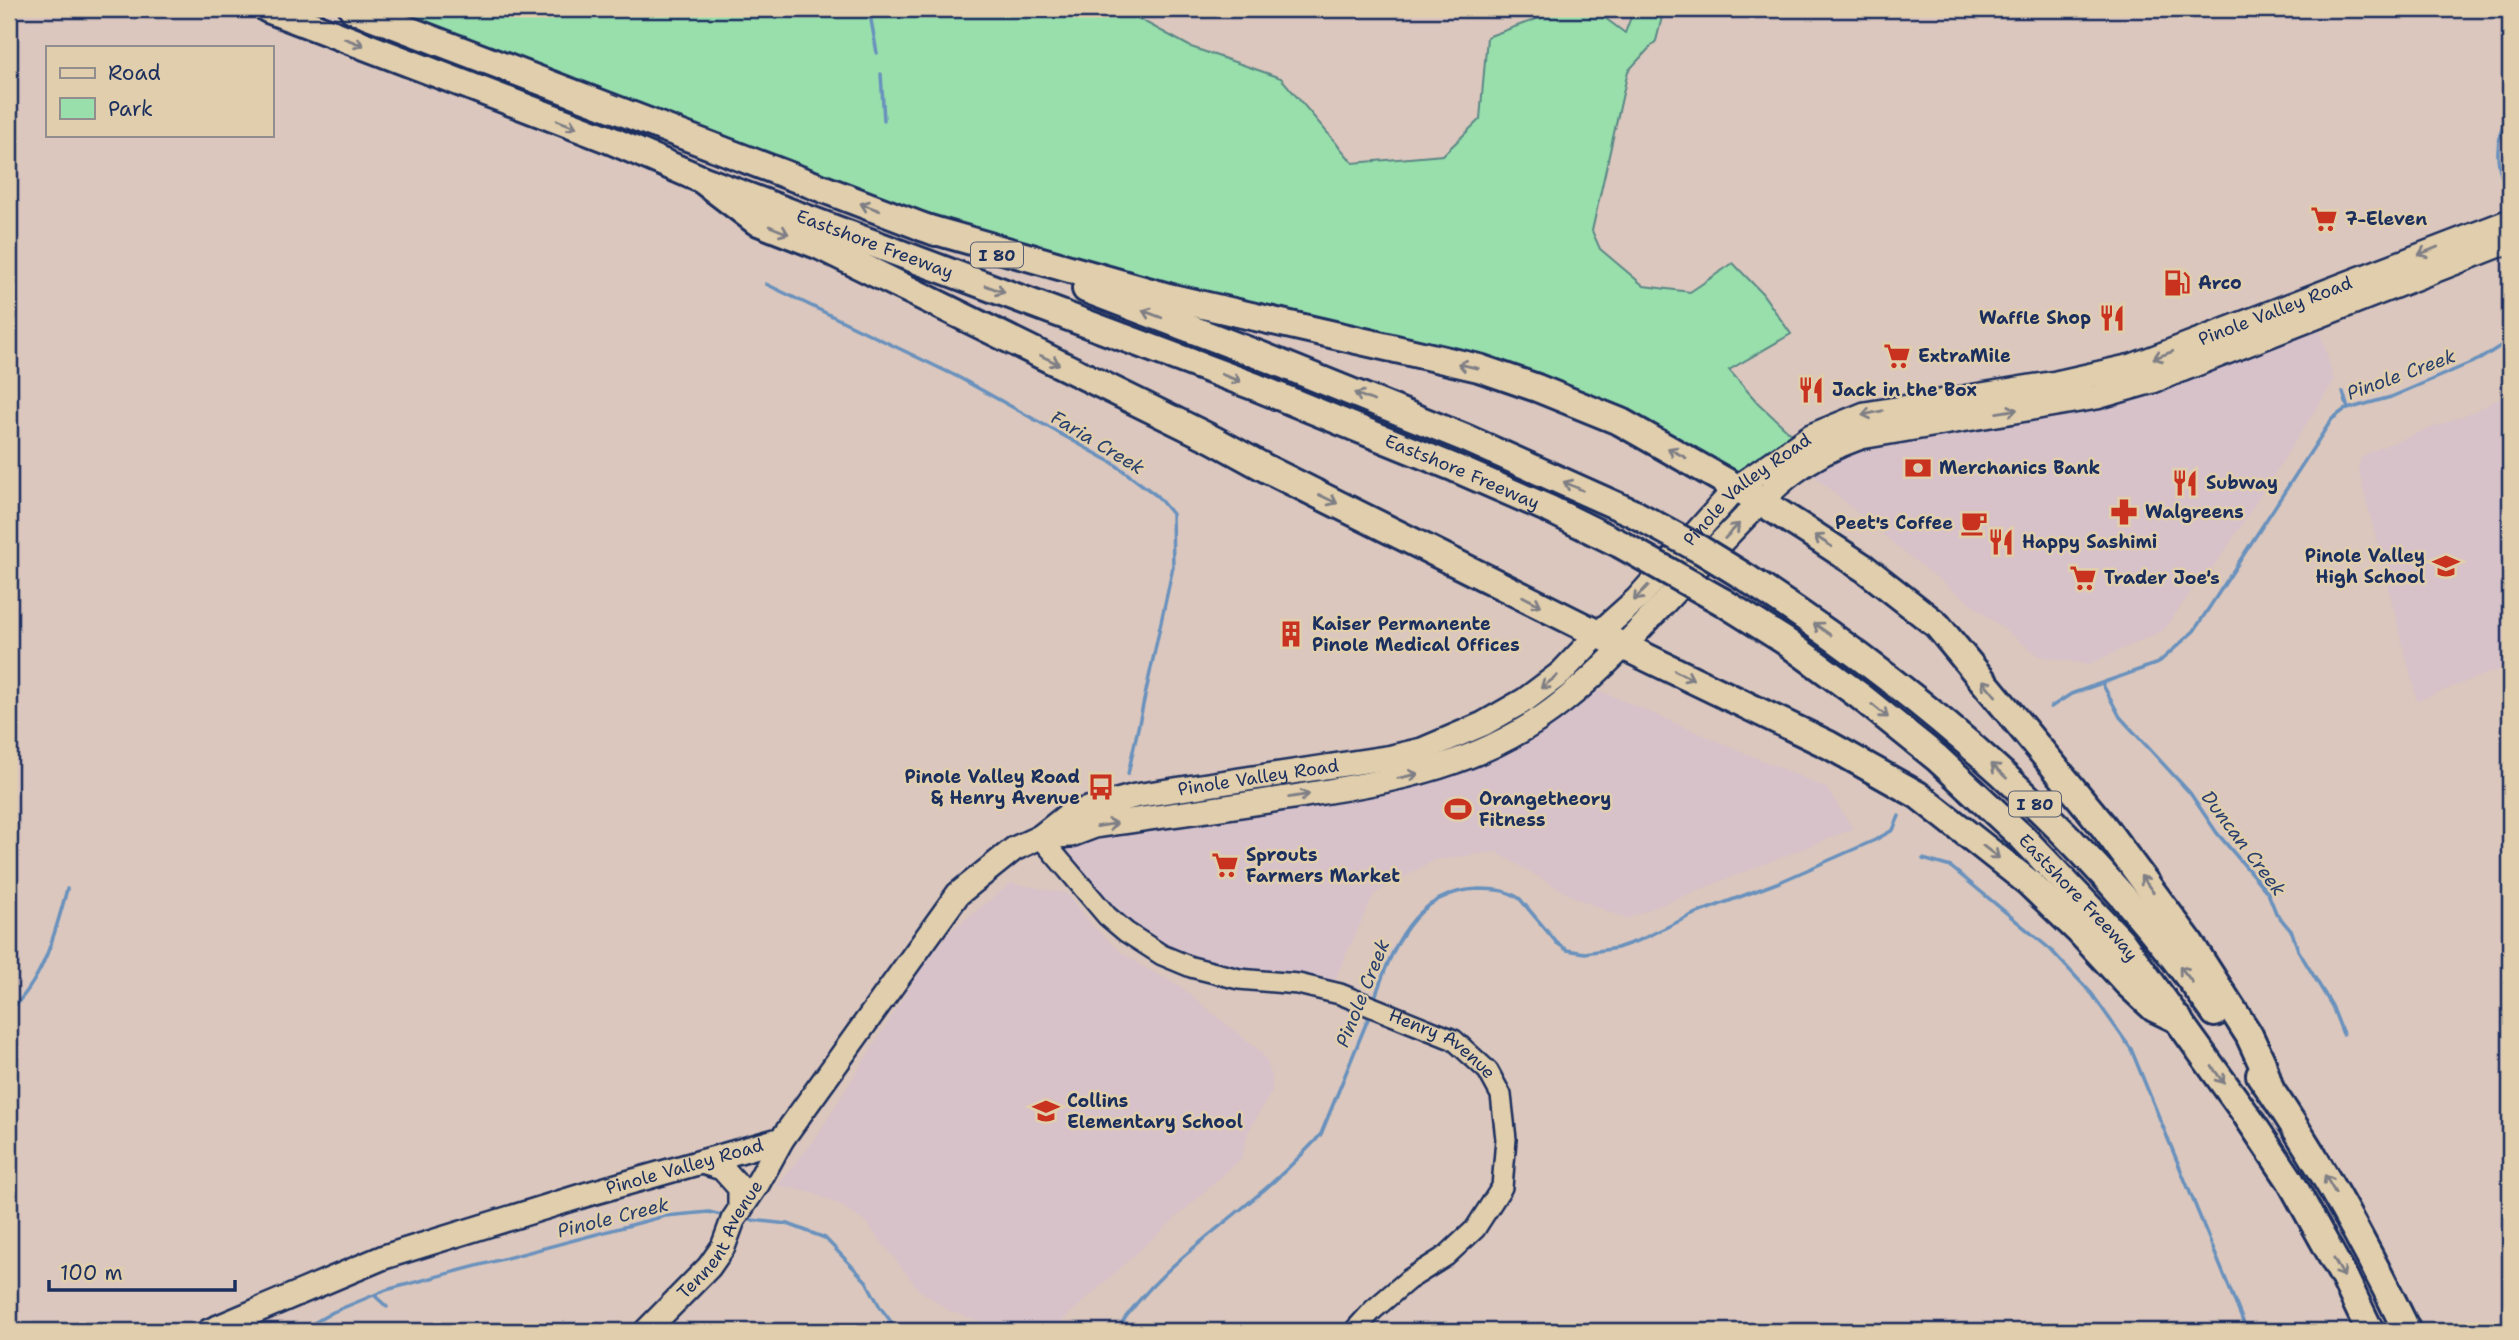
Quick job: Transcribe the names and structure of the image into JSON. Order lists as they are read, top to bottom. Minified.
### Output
{"streets":{"highway":["Eastshore Freeway","I 80"],"main road":["Pinole Valley Road","Tennent Avenue"],"street":["Henry Avenue"]},"crossings":[["Pinole Valley Road","Henry Avenue"],["Pinole Valley Road","Tennent Avenue"]],"water":["Pinole Creek","Faria Creek","Duncan Creek"],"places":{"supermarket":["7-Eleven","ExtraMile","Trader Joe's","Sprouts Farmers Market"],"fuel station":["Arco"],"restaurant":["Waffle Shop","Jack in the Box","Subway","Happy Sashimi"],"bank":["Merchanics Bank"],"pharmacy":["Walgreens"],"cafe":["Peet's Coffee"],"school or university":["Pinole Valley High School","Collins Elementary School"],"building":["Kaiser Permanente Pinole Medical Offices"],"bus stop":["Pinole Valley Road & Henry Avenue"],"sports":["Orangetheory Fitness"]},"legend":["Road","Park"],"scale_bar":"100 m"}
